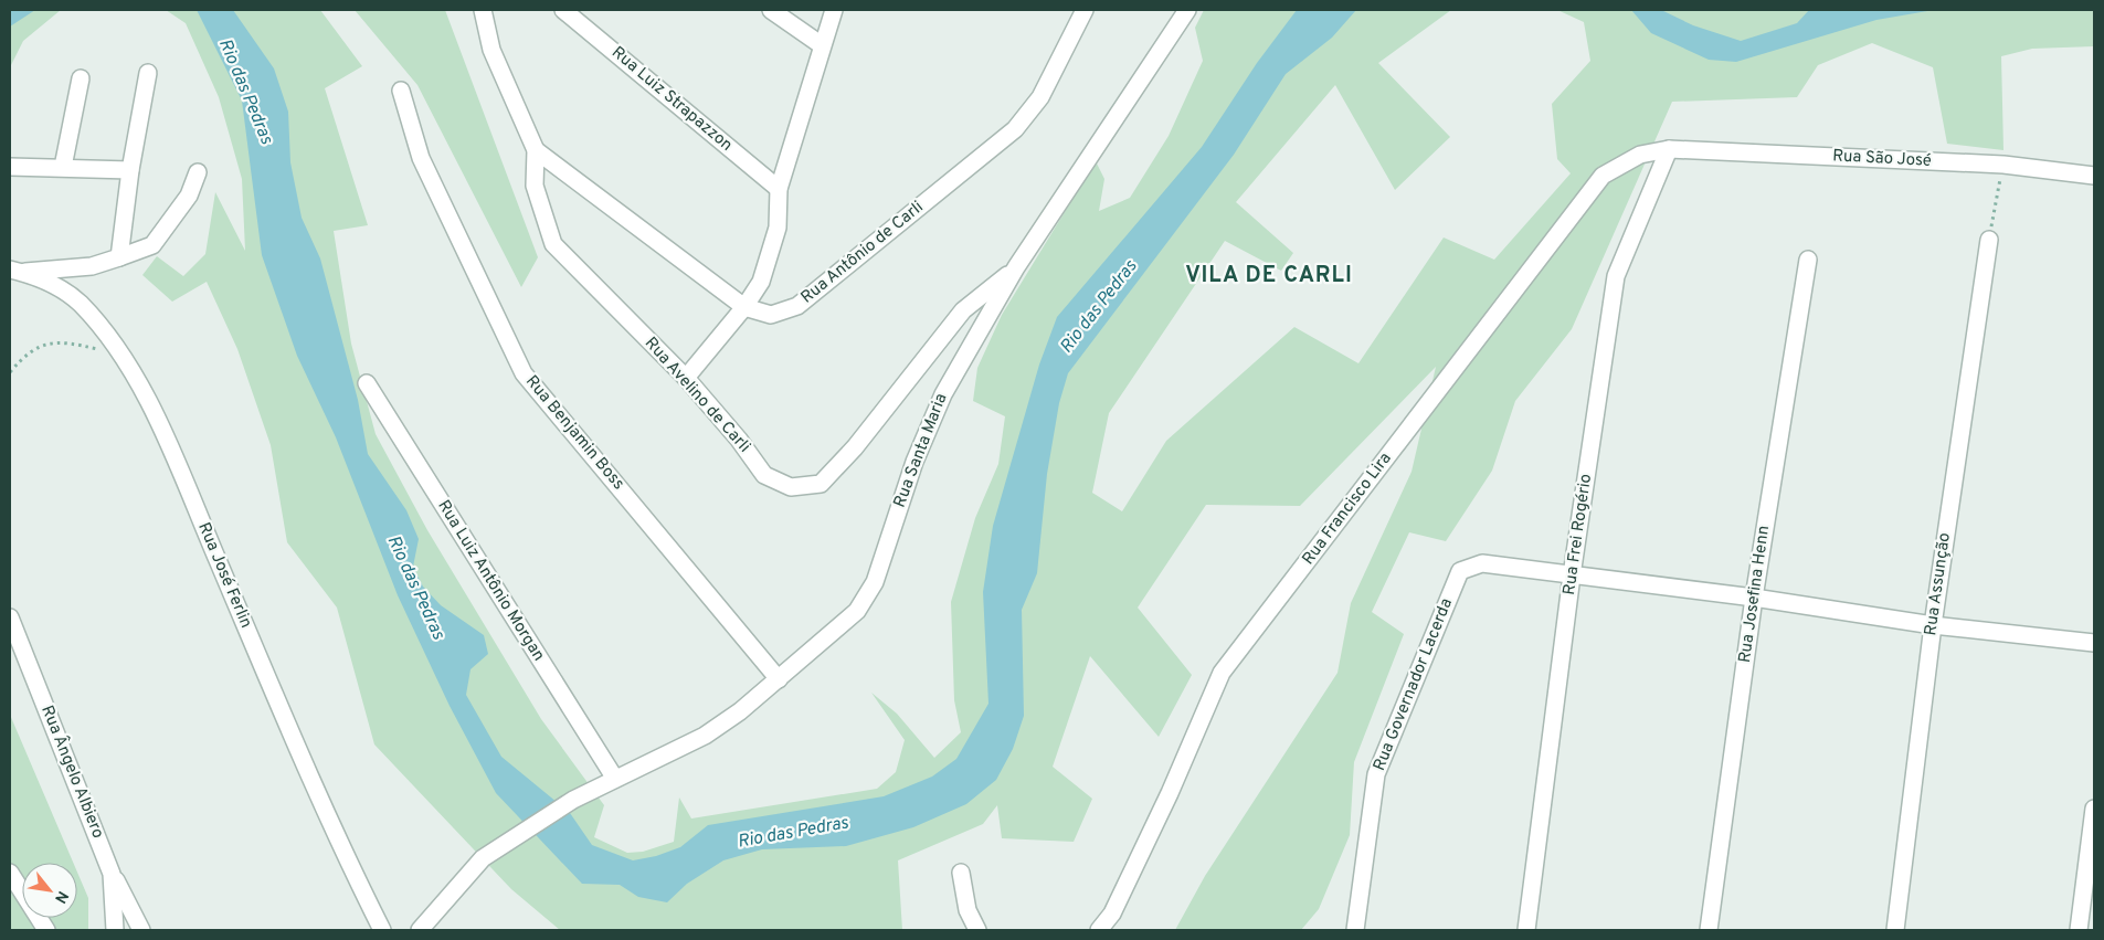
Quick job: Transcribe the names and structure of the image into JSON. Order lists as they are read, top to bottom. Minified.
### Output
{"streets":{"street":["Rua Luiz Strapazzon","Rua São José","Rua Antônio de Carli","Rua Avelino de Carli","Rua Benjamin Boss","Rua Santa Maria","Rua Francisco Lira","Rua Frei Rogério","Rua José Ferlin","Rua Luiz Antônio Morgan","Rua Assunção","Rua Josefina Henn","Rua Governador Lacerda","Rua Ângelo Albiero"]},"crossings":[["Rua São José","Rua Francisco Lira"],["Rua São José","Rua Frei Rogério"],["Rua Antônio de Carli","Rua Avelino de Carli"],["Rua Avelino de Carli","Rua Santa Maria"],["Rua Benjamin Boss","Rua Santa Maria"],["Rua Santa Maria","Rua Luiz Antônio Morgan"],["Rua Francisco Lira","Rua Frei Rogério"],["Rua Frei Rogério","Rua Governador Lacerda"]],"districts":["VILA DE CARLI"],"water":["Rio das Pedras"],"north":"bottom right"}
